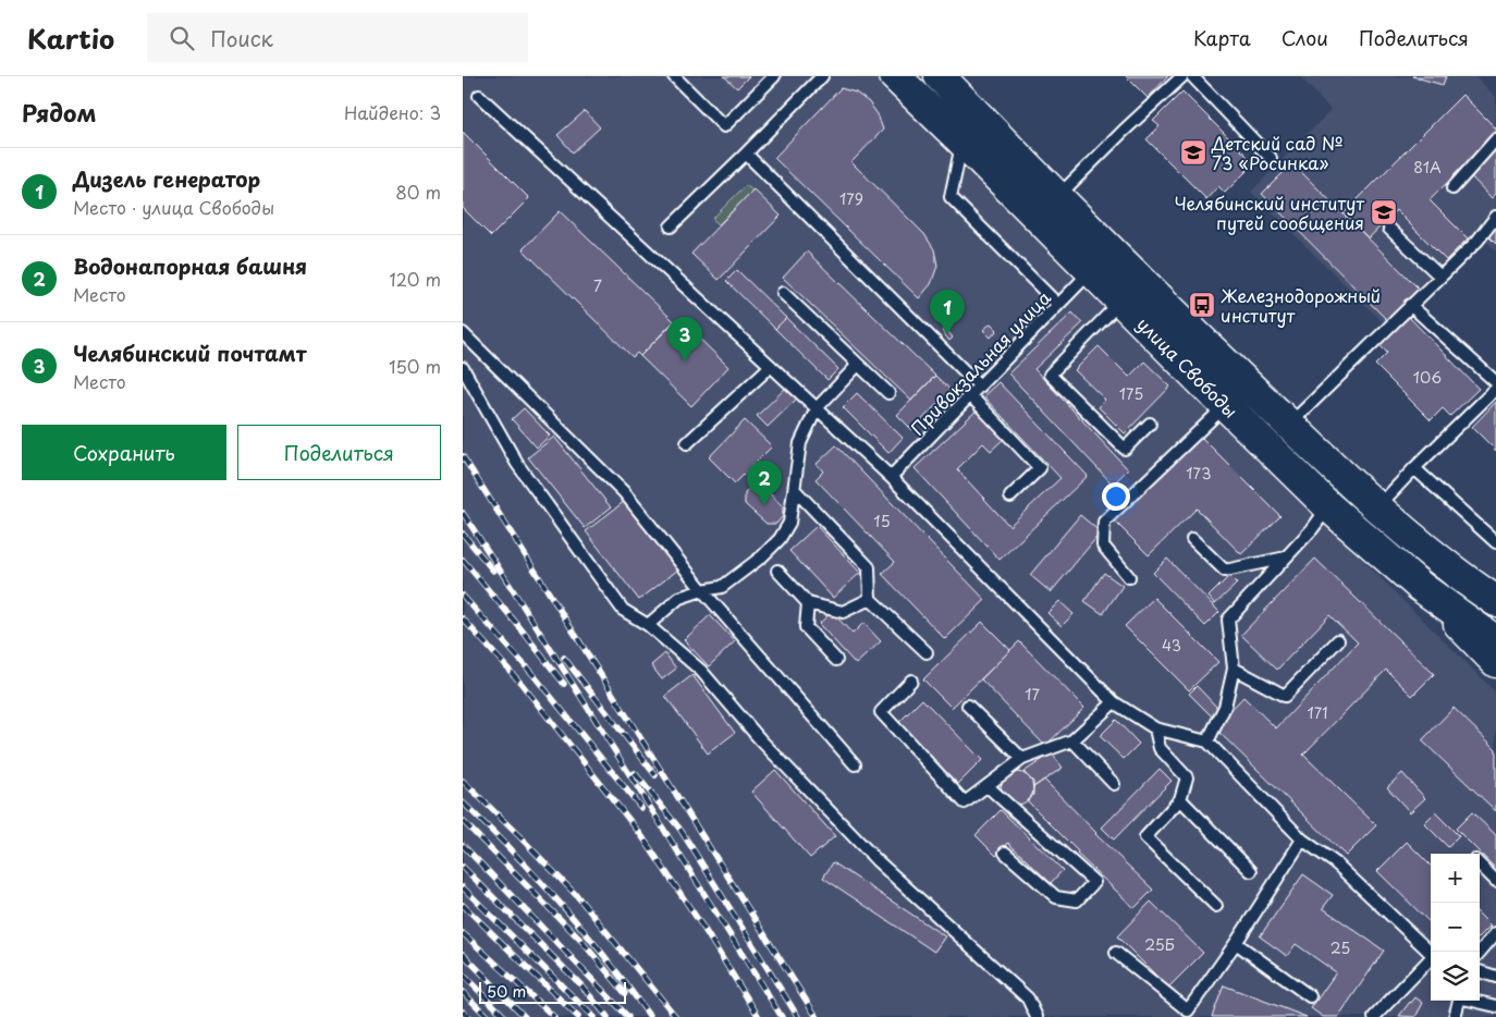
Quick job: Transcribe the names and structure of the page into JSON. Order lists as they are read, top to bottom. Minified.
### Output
{"streets":{"main road":["улица Свободы"],"lane":["Привокзальная улица"]},"crossings":[["Привокзальная улица","улица Свободы"]],"places":{"school or university":["Детский сад № 73 «Росинка»","Челябинский институт путей сообщения"],"bus stop":["Железнодорожный институт"]},"house_numbers":["81А","179","7","106","175","173","15","43","17","171","25Б","25"],"scale_bar":"50 m","page":{"header":"Kartio","search":"Поиск","nav":["Карта","Слои","Поделиться"],"heading":["Рядом","Найдено: 3"],"list":[{"mark":"1","name":"Дизель генератор","note":"Место · улица Свободы","value":"80 m"},{"mark":"2","name":"Водонапорная башня","note":"Место","value":"120 m"},{"mark":"3","name":"Челябинский почтамт","note":"Место","value":"150 m"}],"pins":["1","3","2"],"buttons":["Сохранить","Поделиться"],"map_buttons":["+","−"],"scale":"50 m"}}
